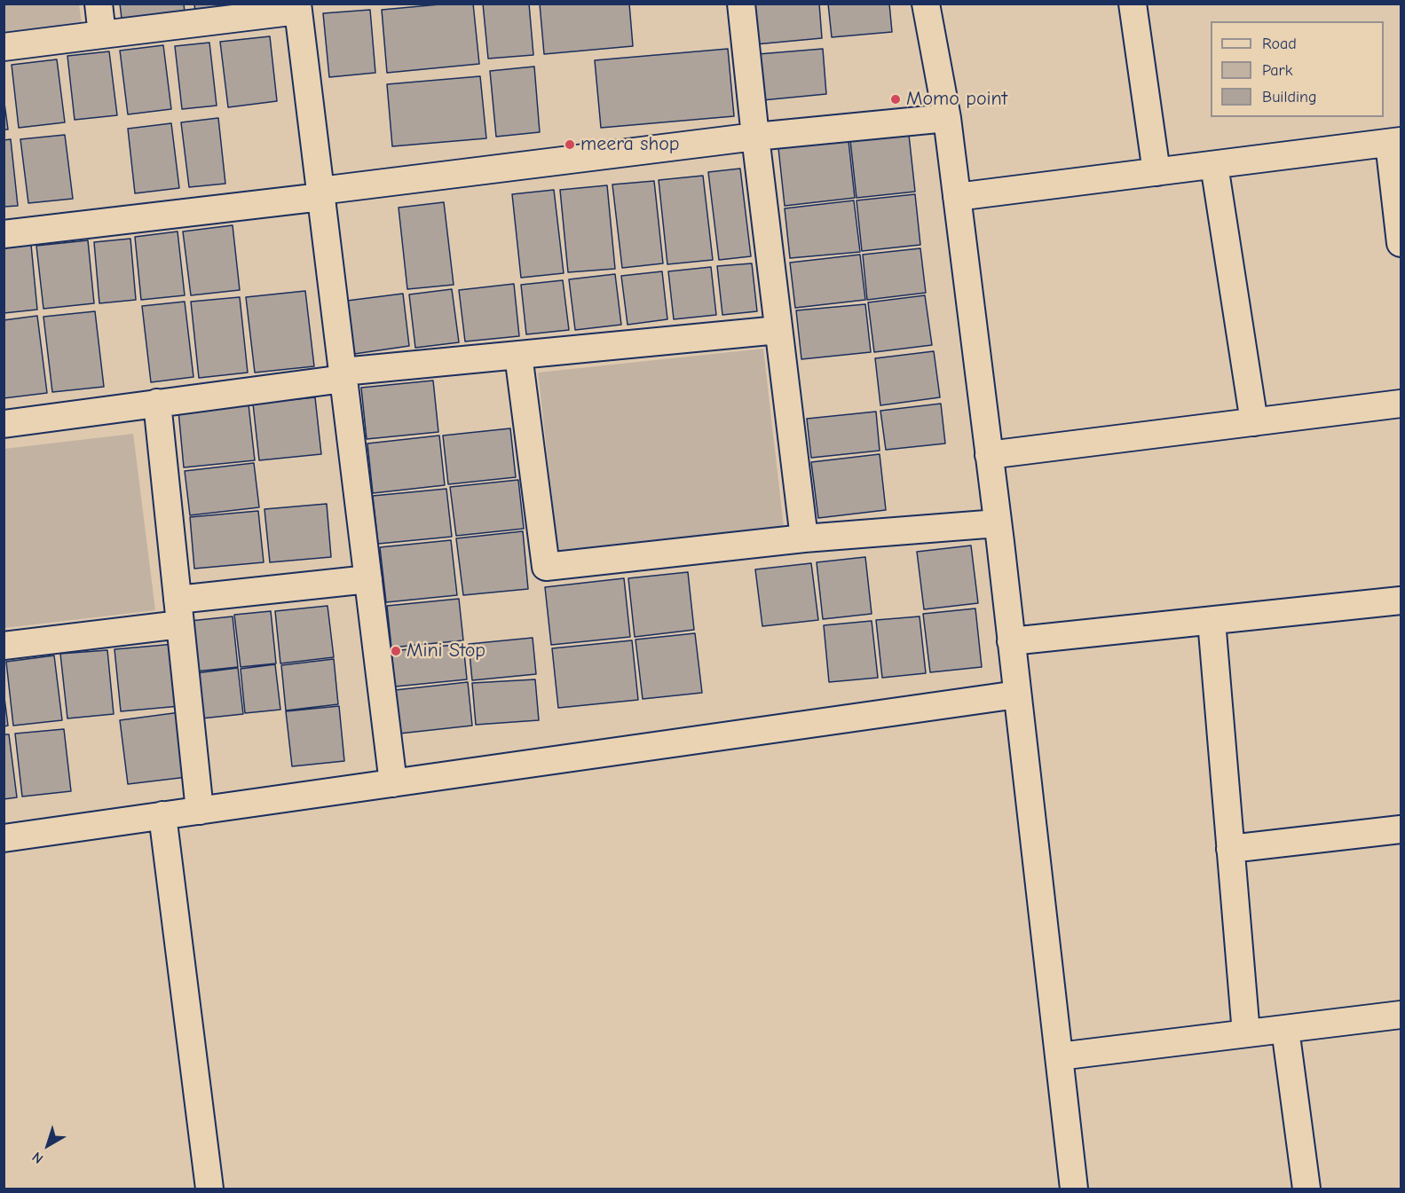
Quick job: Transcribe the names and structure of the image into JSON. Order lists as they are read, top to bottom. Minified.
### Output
{"places":["Momo point","meera shop","Mini Stop"],"legend":["Road","Park","Building"],"north":"bottom left"}
